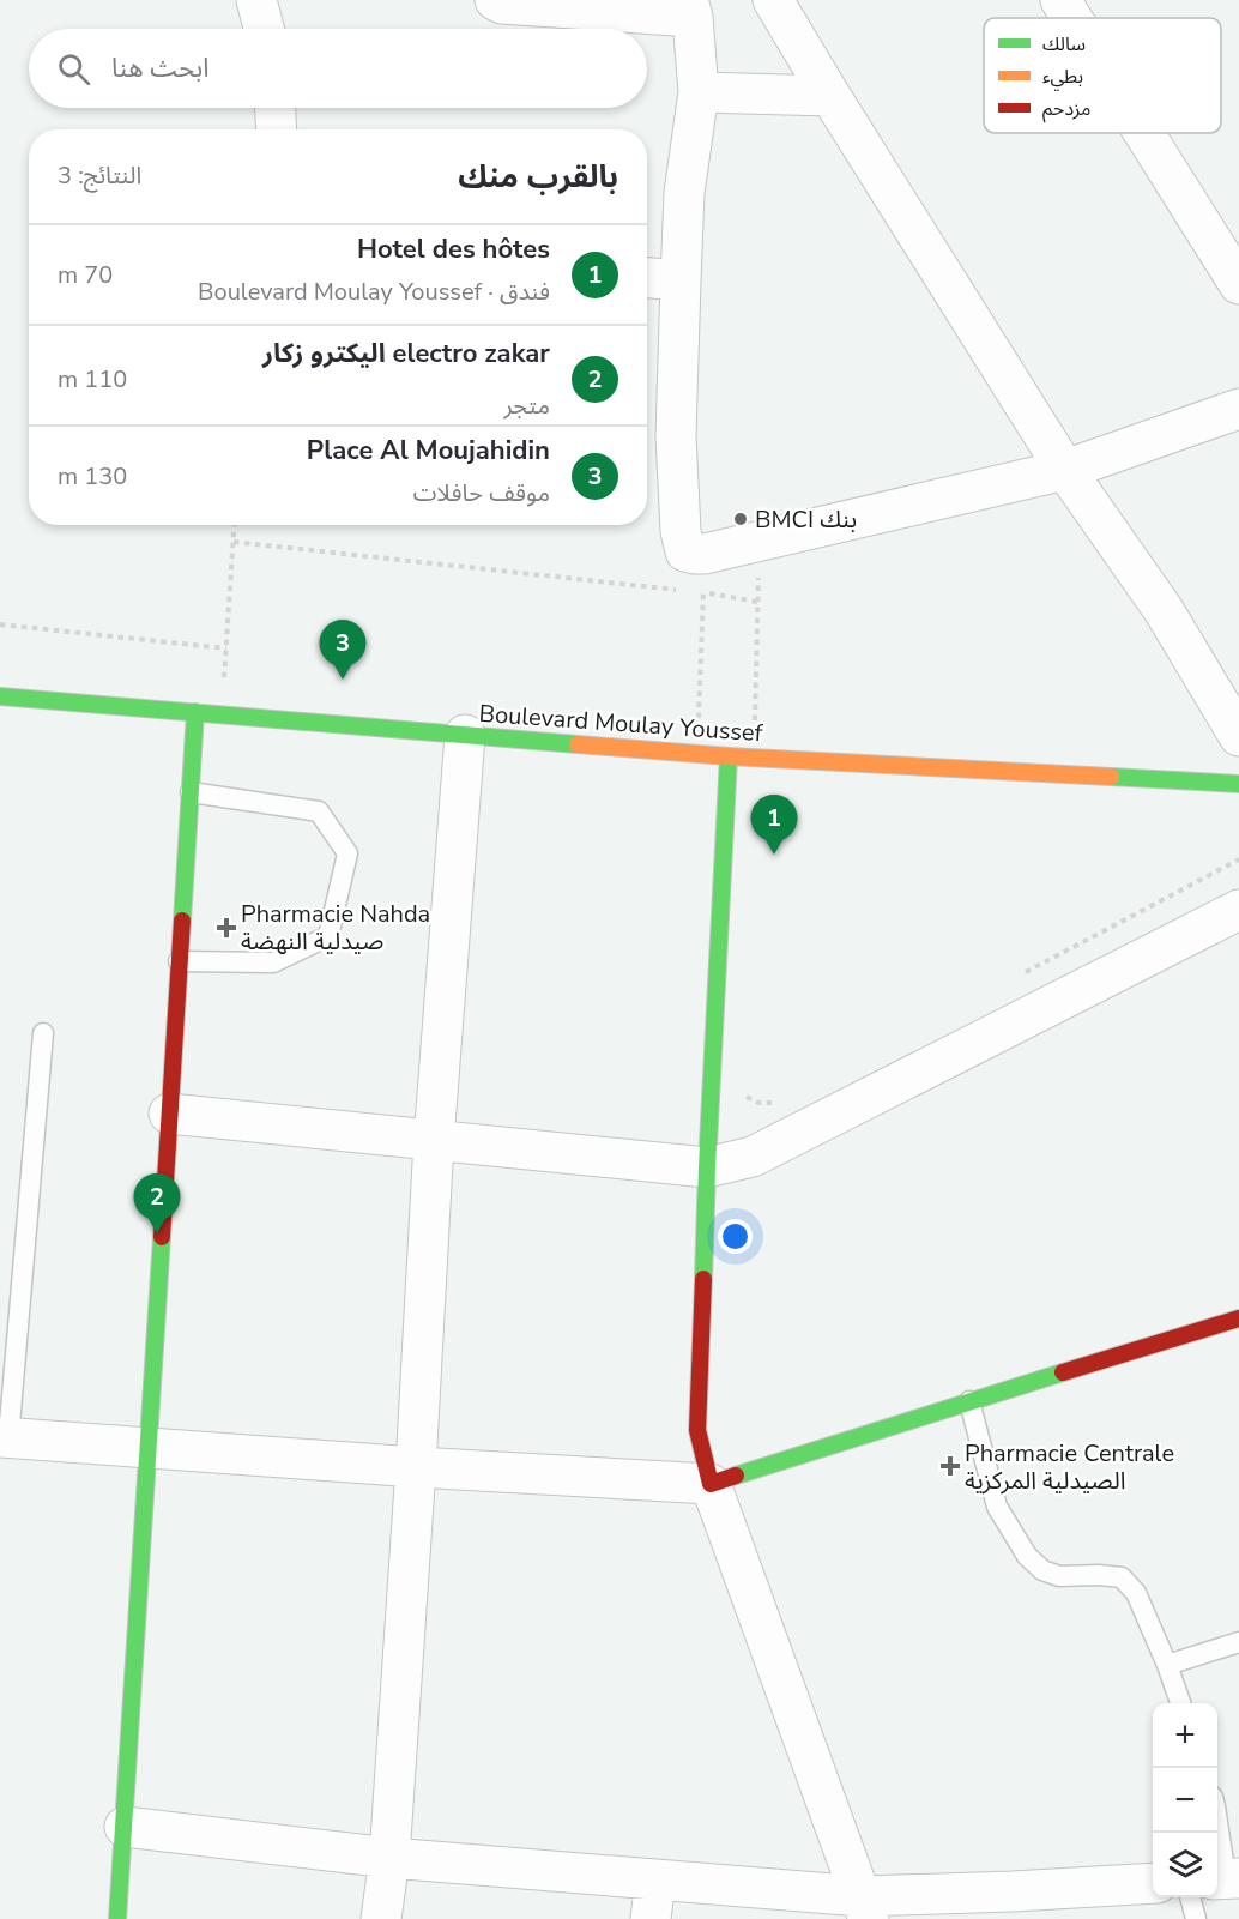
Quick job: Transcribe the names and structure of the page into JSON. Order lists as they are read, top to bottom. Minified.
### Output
{"streets":{"street":["Boulevard Moulay Youssef"]},"places":{"other":["BMCI بنك"],"health":["Pharmacie Nahda صيدلية النهضة","Pharmacie Centrale الصيدلية المركزية"]},"legend":["سالك","بطيء","مزدحم"],"page":{"search":"ابحث هنا","heading":["بالقرب منك","النتائج: 3"],"list":[{"mark":"1","name":"Hotel des hôtes","note":"فندق · Boulevard Moulay Youssef","value":"70 m"},{"mark":"2","name":"electro zakar اليكترو زكار","note":"متجر","value":"110 m"},{"mark":"3","name":"Place Al Moujahidin","note":"موقف حافلات","value":"130 m"}],"pins":["3","1","2"],"map_buttons":["+","−"]}}
